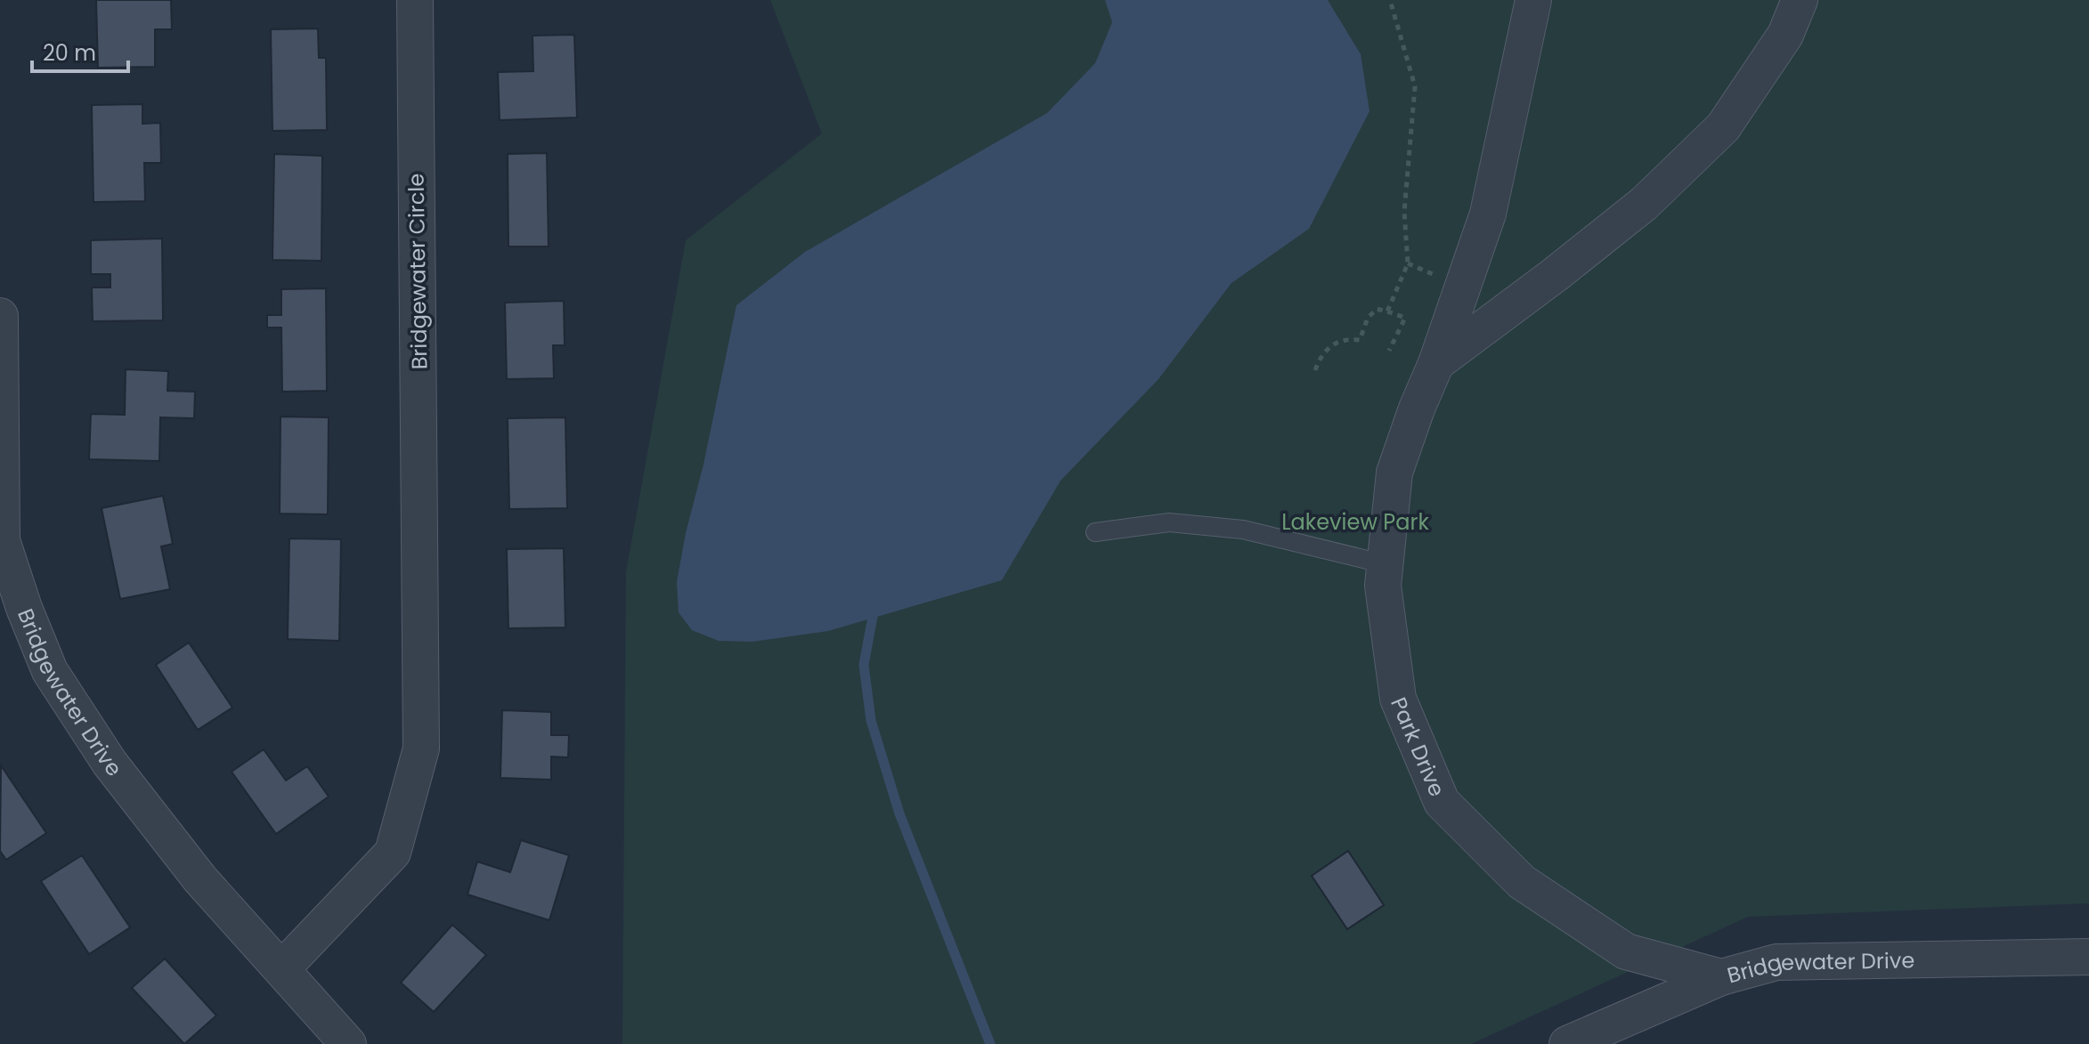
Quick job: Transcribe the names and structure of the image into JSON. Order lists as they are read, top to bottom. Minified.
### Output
{"streets":{"street":["Bridgewater Circle","Bridgewater Drive","Park Drive"]},"crossings":[["Bridgewater Circle","Bridgewater Drive"],["Bridgewater Drive","Park Drive"]],"parks":["Lakeview Park"],"scale_bar":"20 m"}
